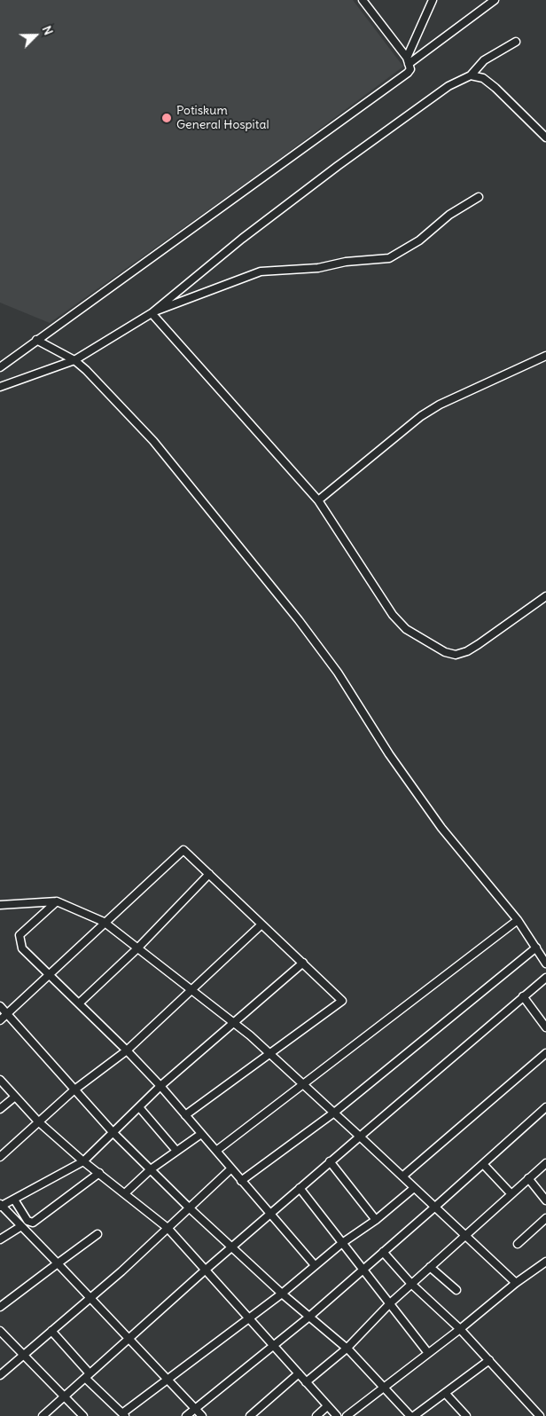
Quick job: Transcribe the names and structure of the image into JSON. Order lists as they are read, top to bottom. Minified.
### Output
{"places":["Potiskum General Hospital"],"north":"top right"}
